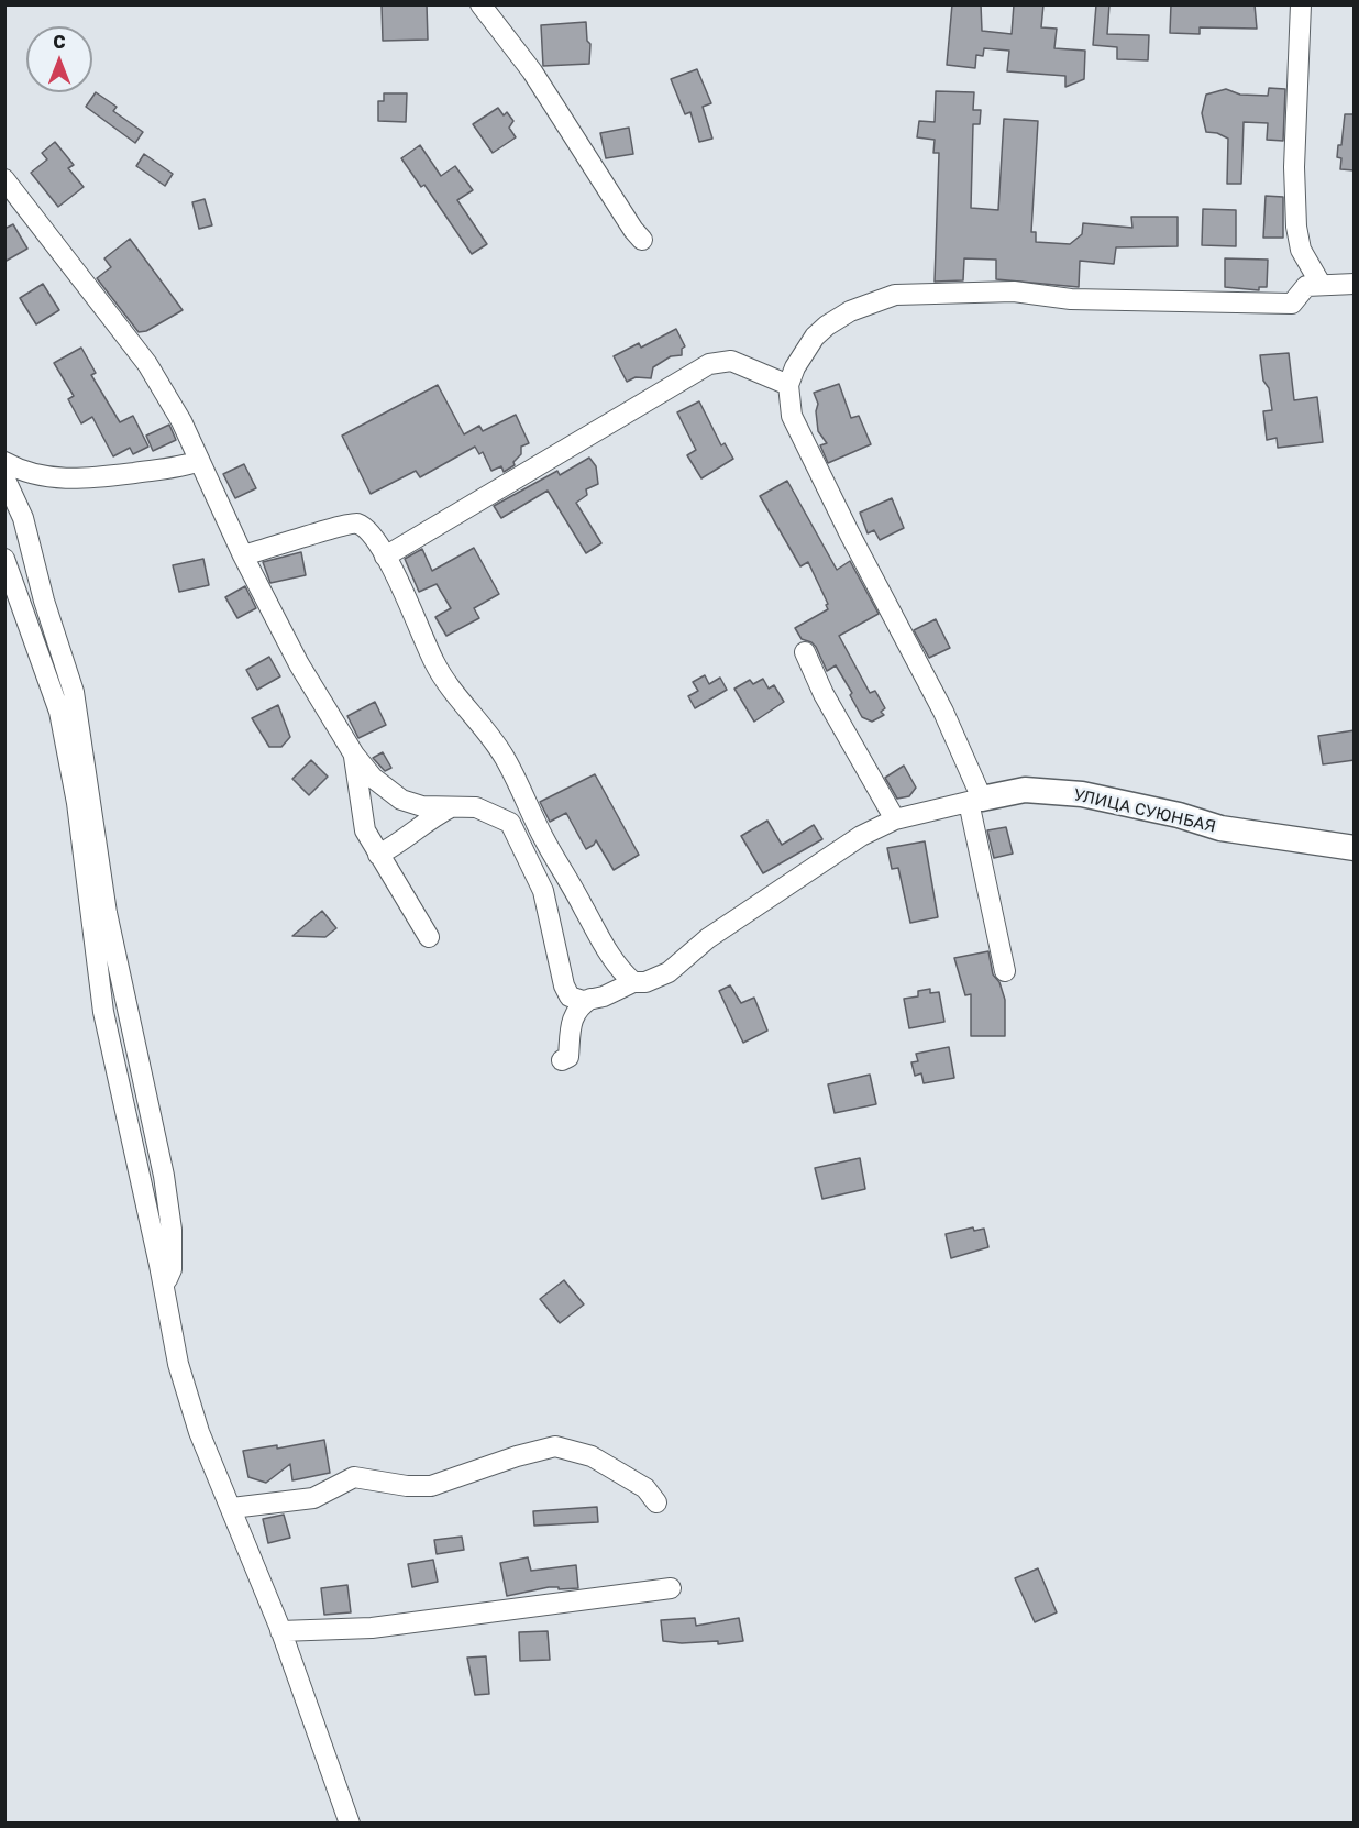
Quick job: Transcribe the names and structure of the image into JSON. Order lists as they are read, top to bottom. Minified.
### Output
{"streets":{"street":["УЛИЦА СУЮНБАЯ"]},"north":"top"}
